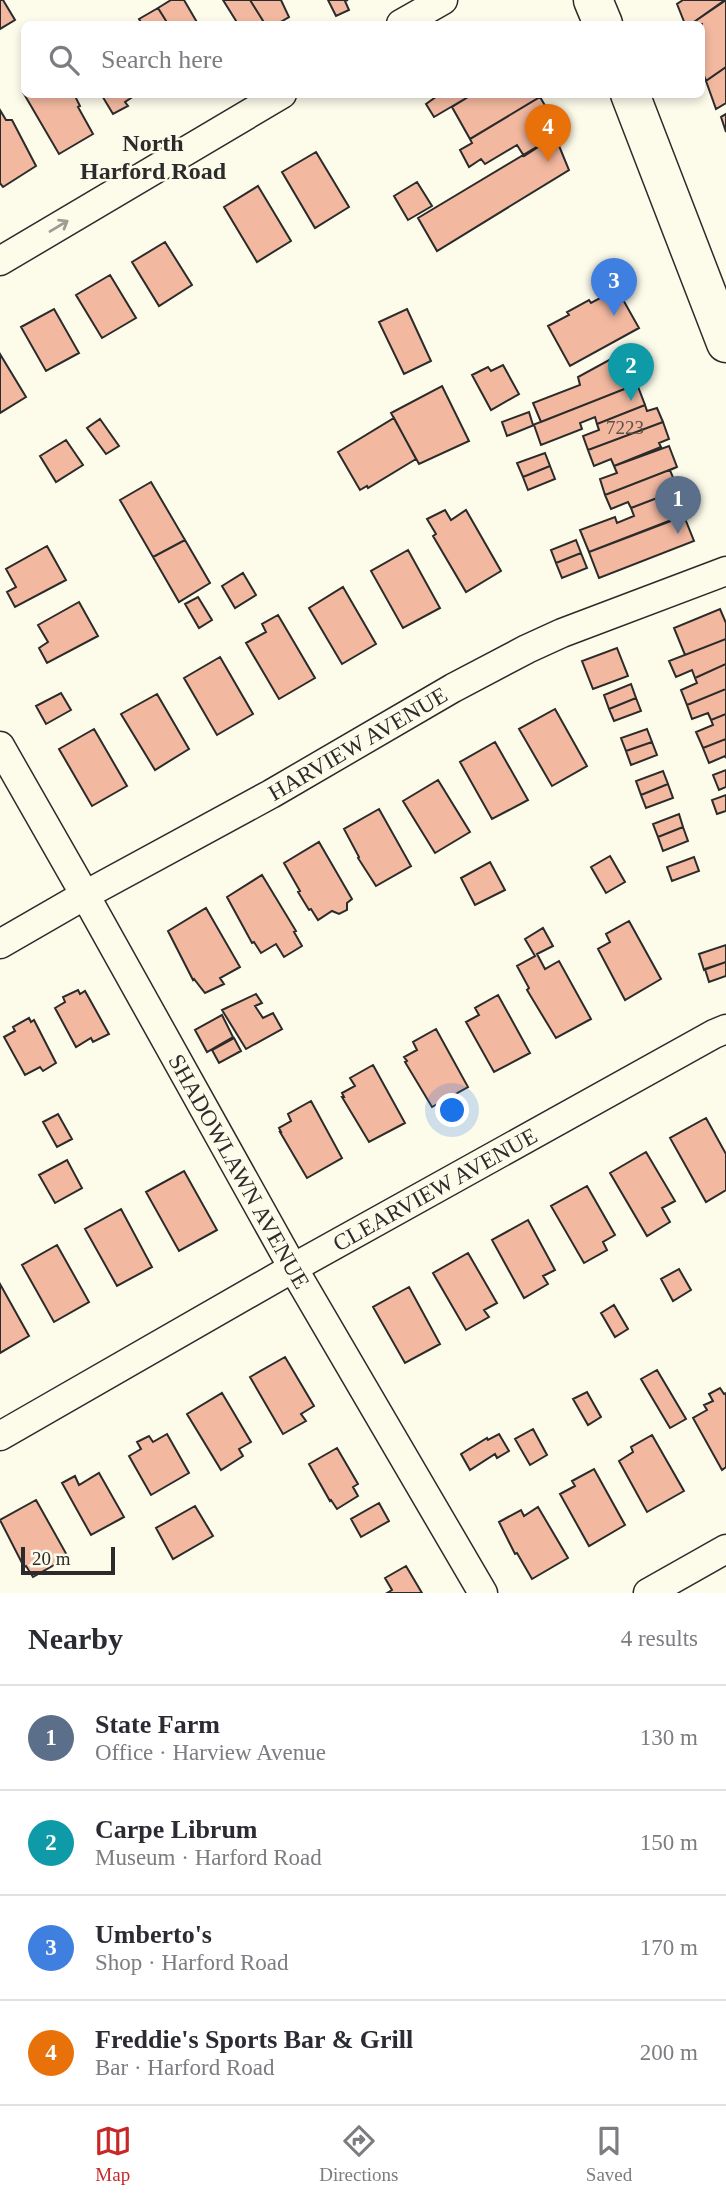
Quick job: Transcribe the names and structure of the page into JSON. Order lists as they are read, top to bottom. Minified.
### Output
{"streets":{"street":["HARVIEW AVENUE","SHADOWLAWN AVENUE","CLEARVIEW AVENUE"]},"crossings":[["HARVIEW AVENUE","SHADOWLAWN AVENUE"],["SHADOWLAWN AVENUE","CLEARVIEW AVENUE"]],"districts":["North Harford Road"],"house_numbers":["7223"],"scale_bar":"20 m","page":{"search":"Search here","pins":["4","3","2","1"],"scale":"20 m","heading":["Nearby","4 results"],"list":[{"mark":"1","name":"State Farm","note":"Office · Harview Avenue","value":"130 m"},{"mark":"2","name":"Carpe Librum","note":"Museum · Harford Road","value":"150 m"},{"mark":"3","name":"Umberto's","note":"Shop · Harford Road","value":"170 m"},{"mark":"4","name":"Freddie's Sports Bar & Grill","note":"Bar · Harford Road","value":"200 m"}],"nav":["Map","Directions","Saved"]}}
